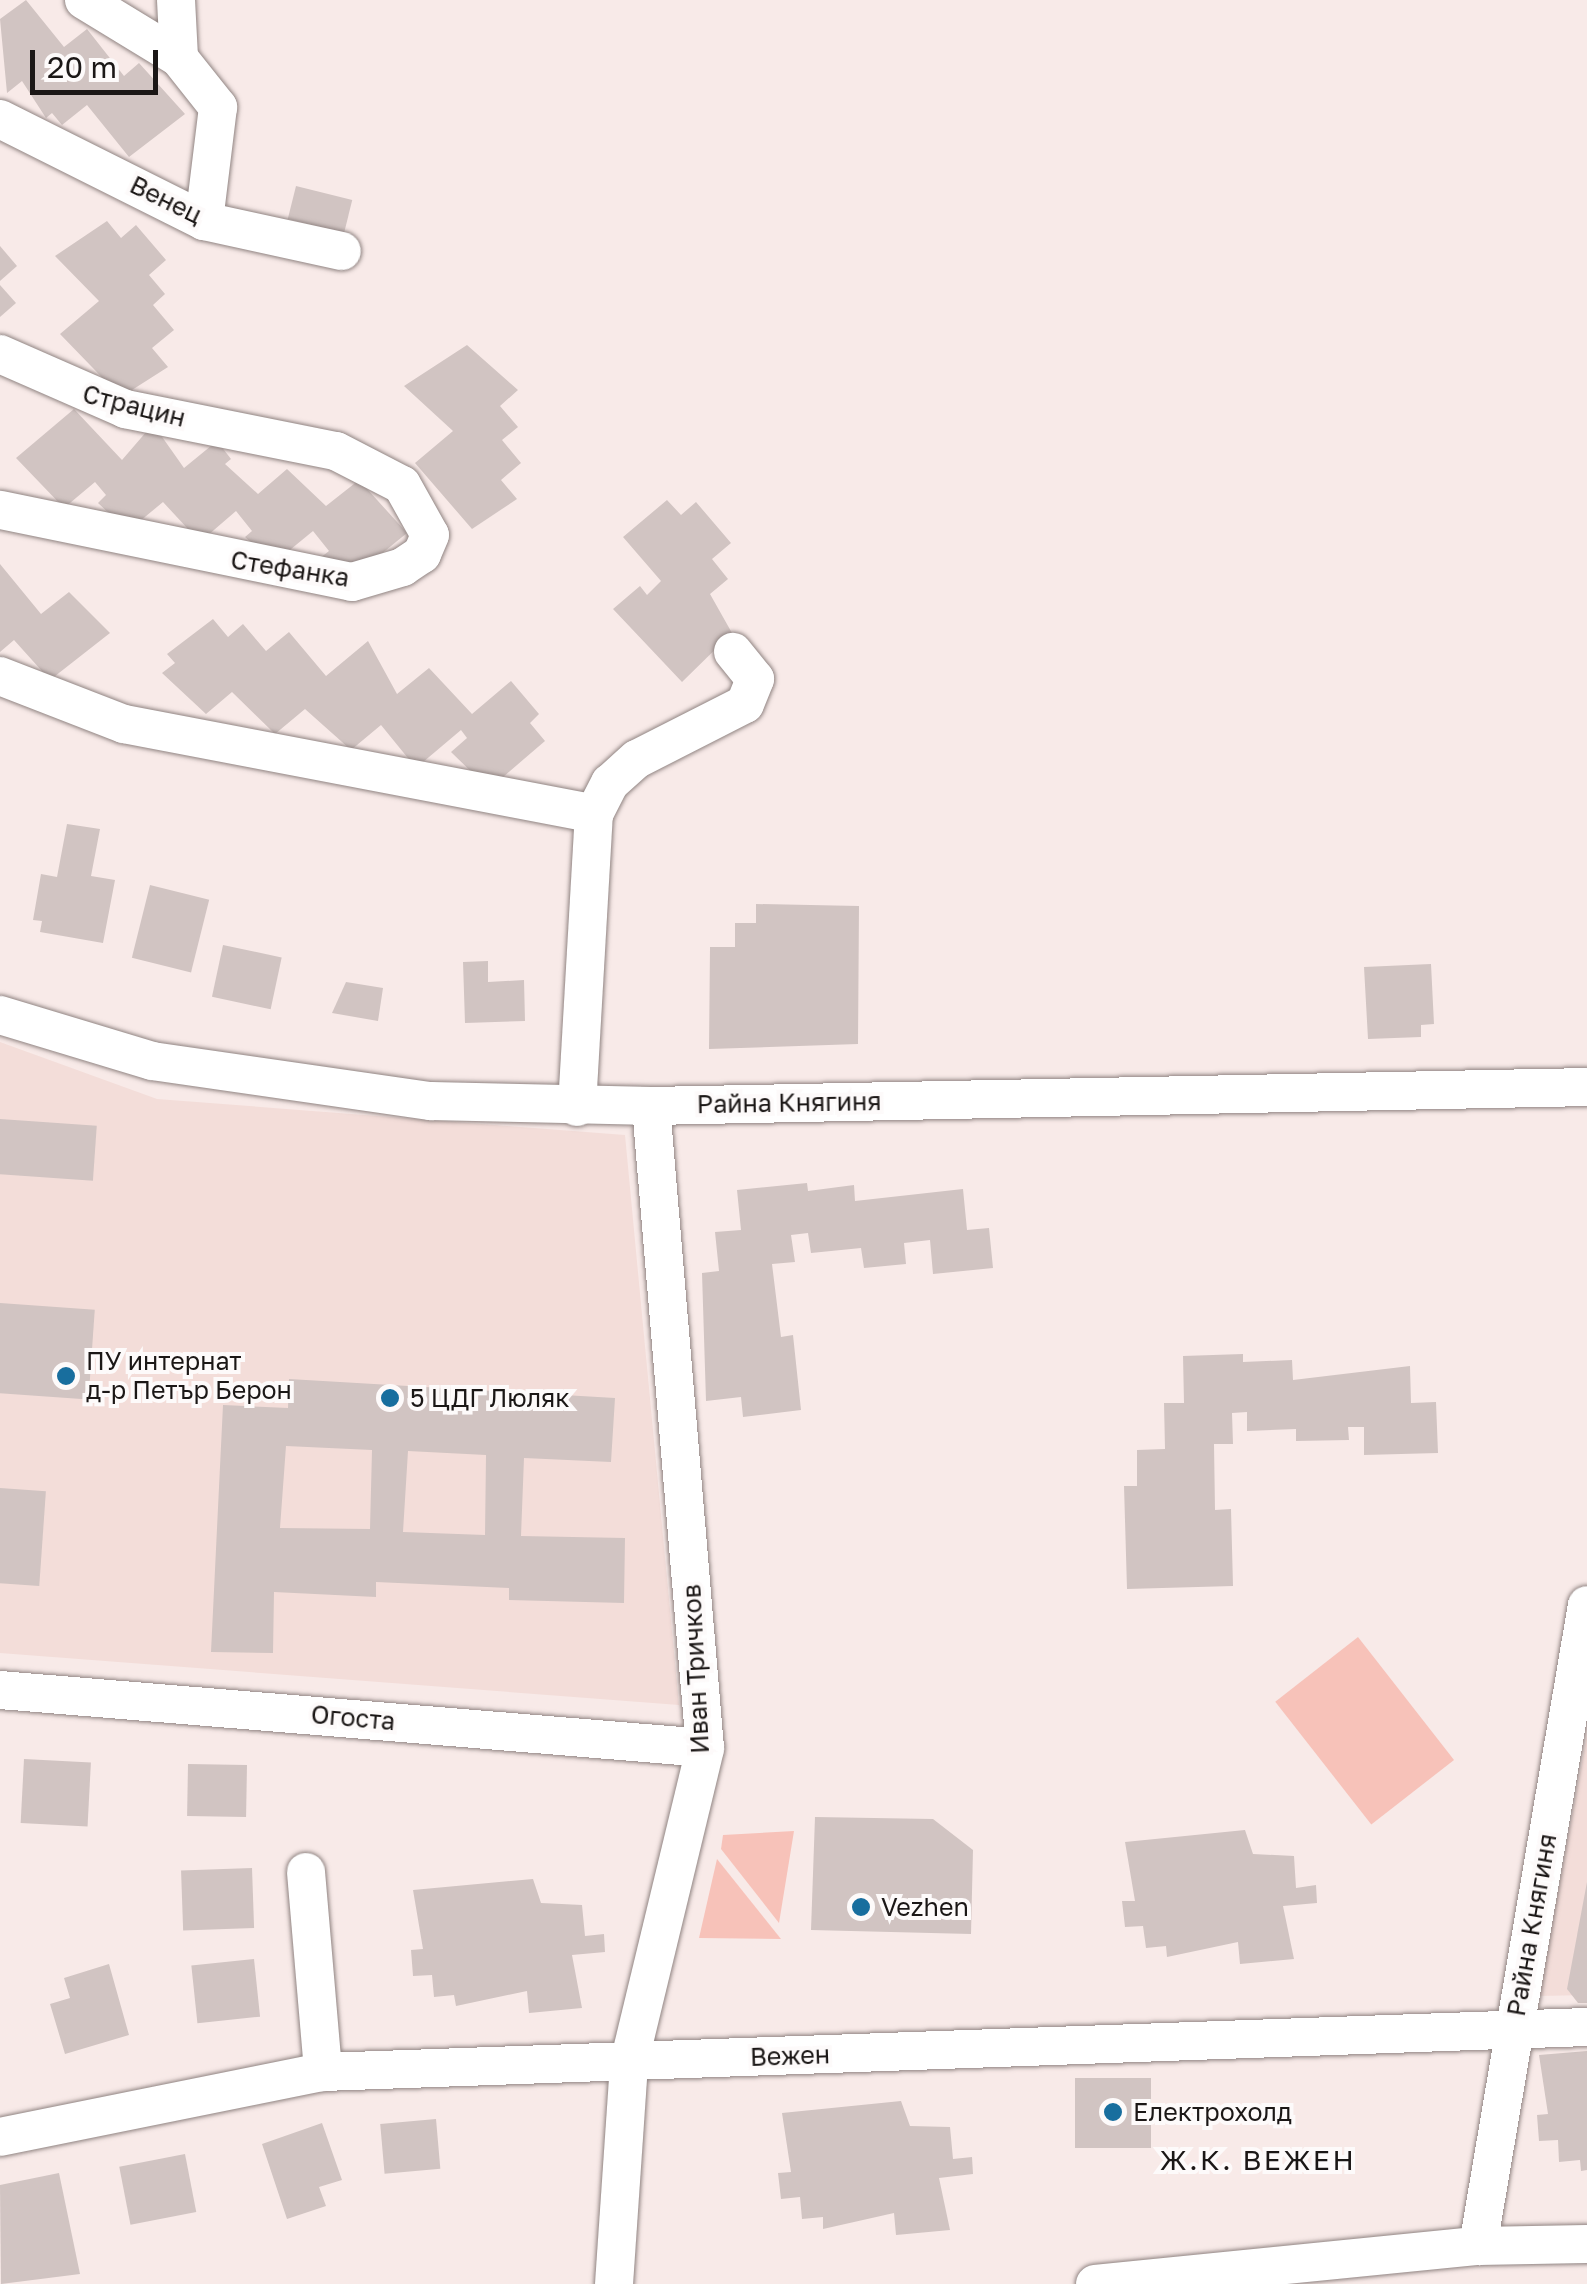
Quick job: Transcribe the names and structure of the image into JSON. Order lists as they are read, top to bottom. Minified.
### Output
{"streets":{"street":["Венец","Страцин","Стефанка","Райна Княгиня","Иван Тричков","Огоста","Вежен"]},"crossings":[["Страцин","Стефанка"],["Райна Княгиня","Иван Тричков"],["Райна Княгиня","Вежен"],["Иван Тричков","Огоста"],["Иван Тричков","Вежен"]],"districts":["Ж.К. ВЕЖЕН"],"places":["ПУ интернат д-р Петър Берон","5 ЦДГ Люляк","Vezhen","Електрохолд"],"scale_bar":"20 m"}
